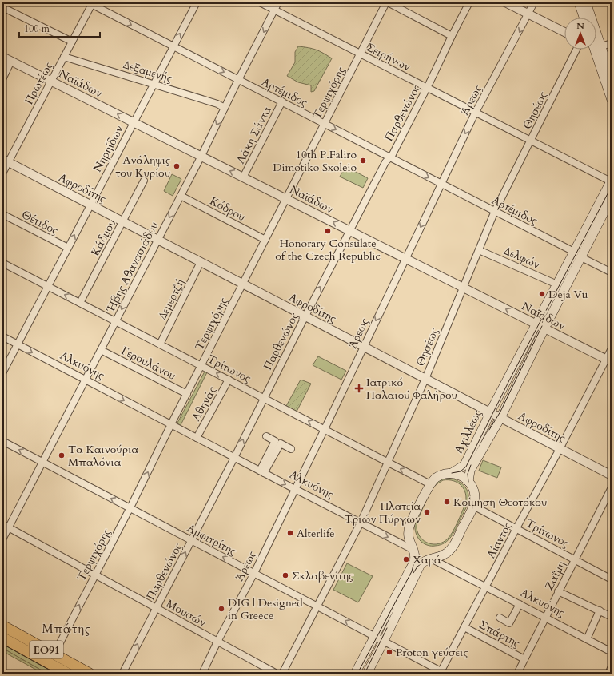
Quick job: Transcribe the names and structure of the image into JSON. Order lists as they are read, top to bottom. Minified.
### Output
{"streets":{"highway":["ΕΟ91"],"main road":["Αλκυόνης","Αχιλλέως"],"street":["Σειρήνων","Δεξαμενής","Πρωτέως","Ναϊάδων","Αρτέμιδος","Τερψιχόρης","Άρεως","Θησέως","Παρθενώνος","Λάκη Σάντα","Νηρηίδων","Αφροδίτης","Κόδρου","Θέτιδος","Κάδμου","Δελφών","Ήβης Αθανασιάδου","Δεμερτζή","Γερουλάνου","Τρίτωνος","Αθηνάς","Αμφιτρίτης","Αίαντος","Ζαΐμη","Μουσών","Σπάρτης"]},"crossings":[["Σειρήνων","Τερψιχόρης"],["Σειρήνων","Άρεως"],["Σειρήνων","Θησέως"],["Σειρήνων","Παρθενώνος"],["Σειρήνων","Ήβης Αθανασιάδου"],["Σειρήνων","Αχιλλέως"],["Δεξαμενής","Πρωτέως"],["Δεξαμενής","Νηρηίδων"],["Δεξαμενής","Ήβης Αθανασιάδου"],["Πρωτέως","Ναϊάδων"],["Πρωτέως","Αρτέμιδος"],["Πρωτέως","Αφροδίτης"],["Ναϊάδων","Τερψιχόρης"],["Ναϊάδων","Άρεως"],["Ναϊάδων","Θησέως"],["Ναϊάδων","Παρθενώνος"],["Ναϊάδων","Λάκη Σάντα"],["Ναϊάδων","Νηρηίδων"],["Ναϊάδων","Ήβης Αθανασιάδου"],["Ναϊάδων","Αχιλλέως"],["Ναϊάδων","Αίαντος"],["Αρτέμιδος","Τερψιχόρης"],["Αρτέμιδος","Άρεως"],["Αρτέμιδος","Θησέως"],["Αρτέμιδος","Παρθενώνος"],["Αρτέμιδος","Λάκη Σάντα"],["Αρτέμιδος","Νηρηίδων"],["Αρτέμιδος","Ήβης Αθανασιάδου"],["Αρτέμιδος","Αχιλλέως"],["Τερψιχόρης","Αφροδίτης"],["Τερψιχόρης","Κόδρου"],["Τερψιχόρης","Γερουλάνου"],["Τερψιχόρης","Αλκυόνης"],["Τερψιχόρης","Τρίτωνος"],["Τερψιχόρης","Αμφιτρίτης"],["Τερψιχόρης","Μουσών"],["Τερψιχόρης","ΕΟ91"],["Άρεως","Αφροδίτης"],["Άρεως","Αλκυόνης"],["Άρεως","Τρίτωνος"],["Άρεως","Αμφιτρίτης"],["Άρεως","Μουσών"],["Θησέως","Αφροδίτης"],["Θησέως","Δελφών"],["Θησέως","Αλκυόνης"],["Θησέως","Τρίτωνος"],["Θησέως","Αμφιτρίτης"],["Παρθενώνος","Αφροδίτης"],["Παρθενώνος","Αλκυόνης"],["Παρθενώνος","Τρίτωνος"],["Παρθενώνος","Αμφιτρίτης"],["Παρθενώνος","Μουσών"],["Νηρηίδων","Αφροδίτης"],["Νηρηίδων","Θέτιδος"],["Νηρηίδων","Αλκυόνης"],["Νηρηίδων","Τρίτωνος"],["Αφροδίτης","Κάδμου"],["Αφροδίτης","Ήβης Αθανασιάδου"],["Αφροδίτης","Δεμερτζή"],["Αφροδίτης","Αχιλλέως"],["Αφροδίτης","Αίαντος"],["Κόδρου","Ήβης Αθανασιάδου"],["Κάδμου","Τρίτωνος"],["Δελφών","Αχιλλέως"],["Ήβης Αθανασιάδου","Γερουλάνου"],["Ήβης Αθανασιάδου","Αλκυόνης"],["Ήβης Αθανασιάδου","Τρίτωνος"],["Ήβης Αθανασιάδου","Αμφιτρίτης"],["Ήβης Αθανασιάδου","Μουσών"],["Δεμερτζή","Τρίτωνος"],["Αλκυόνης","Τρίτωνος"],["Αλκυόνης","Αθηνάς"],["Αλκυόνης","Αχιλλέως"],["Αλκυόνης","Αίαντος"],["Αλκυόνης","Ζαΐμη"],["Τρίτωνος","Αθηνάς"],["Τρίτωνος","Αχιλλέως"],["Τρίτωνος","Αίαντος"],["Τρίτωνος","Ζαΐμη"],["Αμφιτρίτης","Αίαντος"],["Αίαντος","Σπάρτης"],["Ζαΐμη","Σπάρτης"]],"one_way":["Ναϊάδων","Αρτέμιδος","Άρεως","Παρθενώνος","Ήβης Αθανασιάδου","Αλκυόνης","Αμφιτρίτης"],"districts":["Μπάτης"],"places":{"other":["10th P.Faliro Dimotiko Sxoleio","Ανάληψις του Κυρίου","Honorary Consulate of the Czech Republic","Deja Vu","Τα Καινούρια Μπαλόνια","Κοίμηση Θεοτόκου","Πλατεία Τριών Πύργων","Alterlife","Χαρά","Σκλαβενίτης","DIG | Designed in Greece","Proton γεύσεις"],"health":["Ιατρικό Παλαιού Φαλήρου"]},"scale_bar":"100 m","north":"top"}
